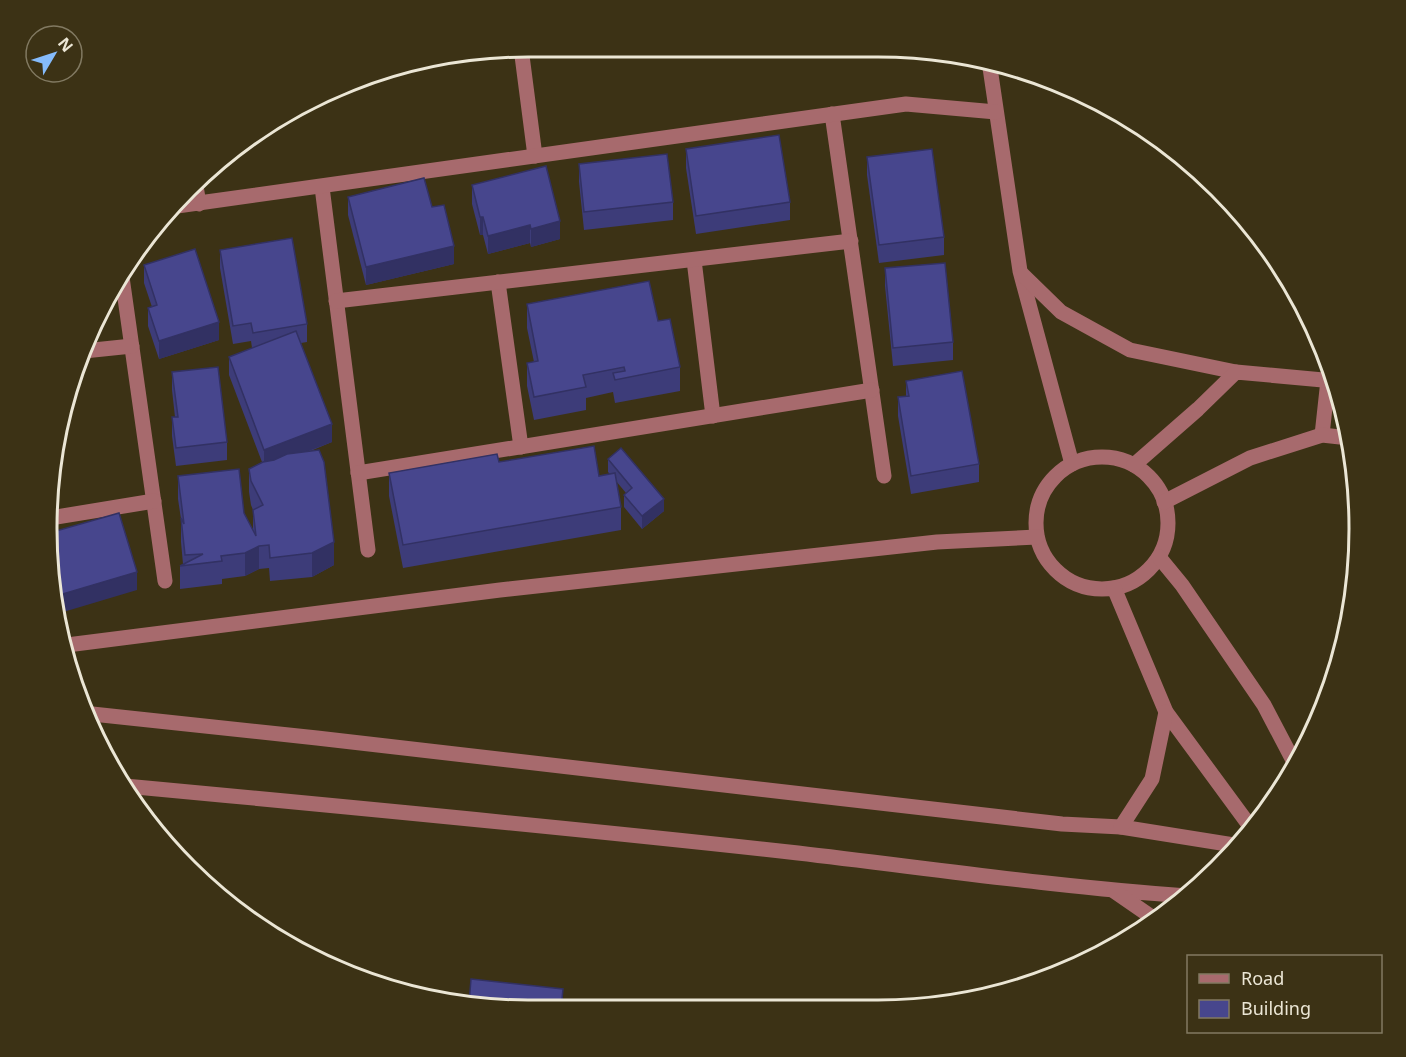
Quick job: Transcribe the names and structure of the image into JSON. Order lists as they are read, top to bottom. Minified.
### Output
{"legend":["Road","Building"],"north":"top right"}
